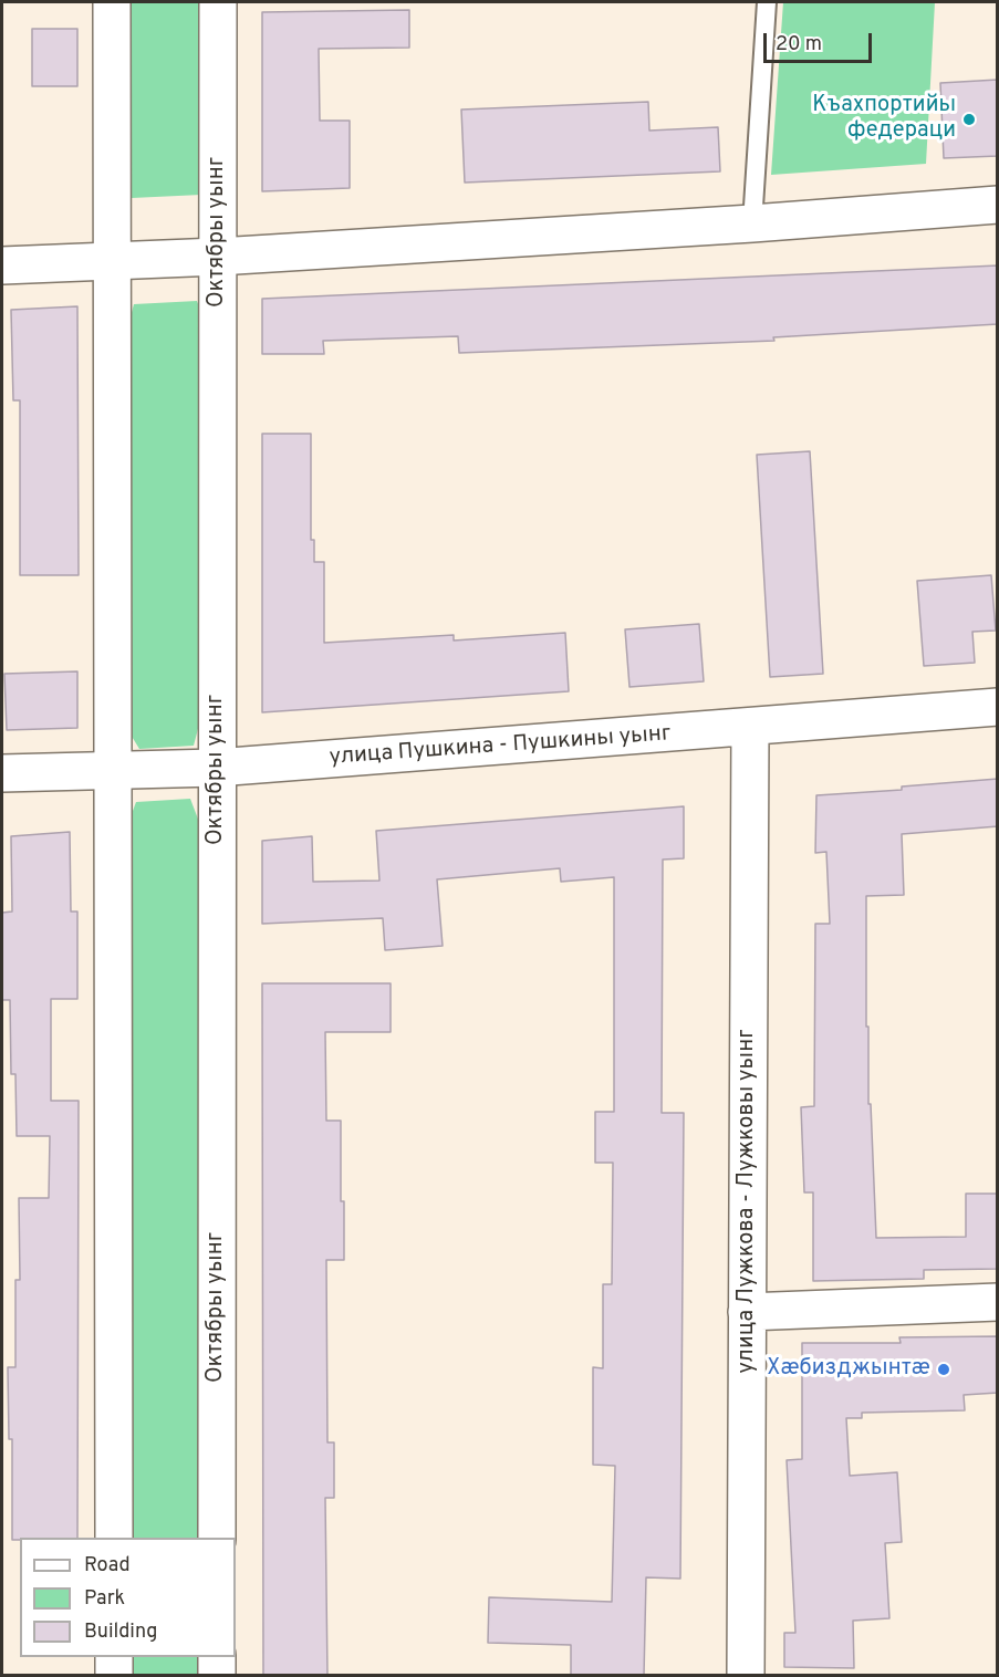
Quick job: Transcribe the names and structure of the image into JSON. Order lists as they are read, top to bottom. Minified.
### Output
{"streets":{"street":["Октябры уынг","улица Пушкина - Пушкины уынг","улица Лужкова - Лужковы уынг"]},"crossings":[["Октябры уынг","улица Пушкина - Пушкины уынг"],["улица Пушкина - Пушкины уынг","улица Лужкова - Лужковы уынг"]],"places":["Къахпортийы федераци","Хæбизджынтæ"],"legend":["Road","Park","Building"],"scale_bar":"20 m"}
